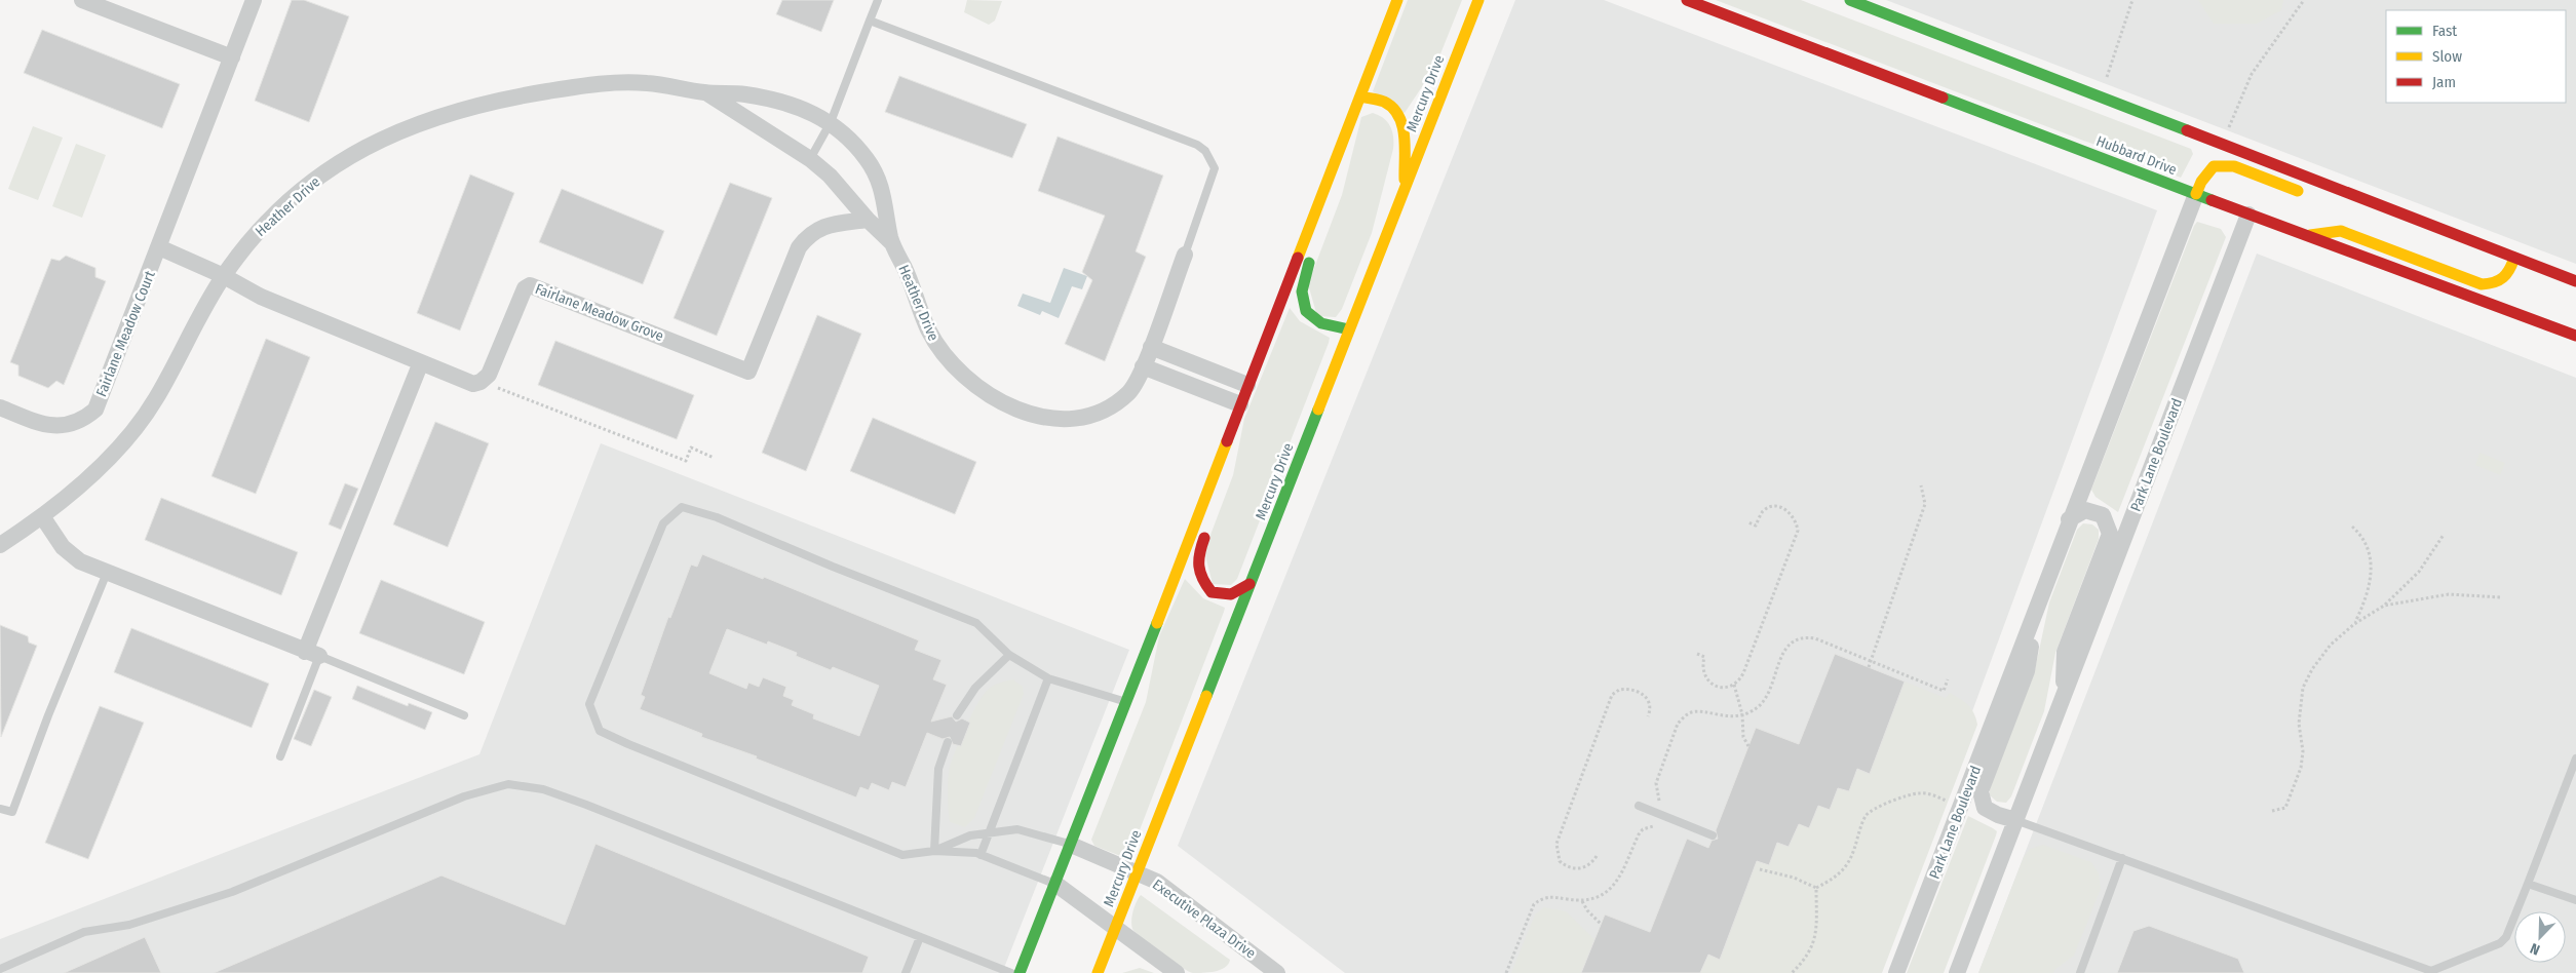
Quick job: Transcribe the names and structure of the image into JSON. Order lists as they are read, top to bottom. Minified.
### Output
{"streets":{"street":["Mercury Drive","Hubbard Drive","Heather Drive","Fairlane Meadow Grove","Fairlane Meadow Court","Park Lane Boulevard","Executive Plaza Drive"]},"crossings":[["Mercury Drive","Executive Plaza Drive"],["Hubbard Drive","Park Lane Boulevard"],["Heather Drive","Fairlane Meadow Grove"]],"legend":["Fast","Slow","Jam"],"north":"bottom left"}
